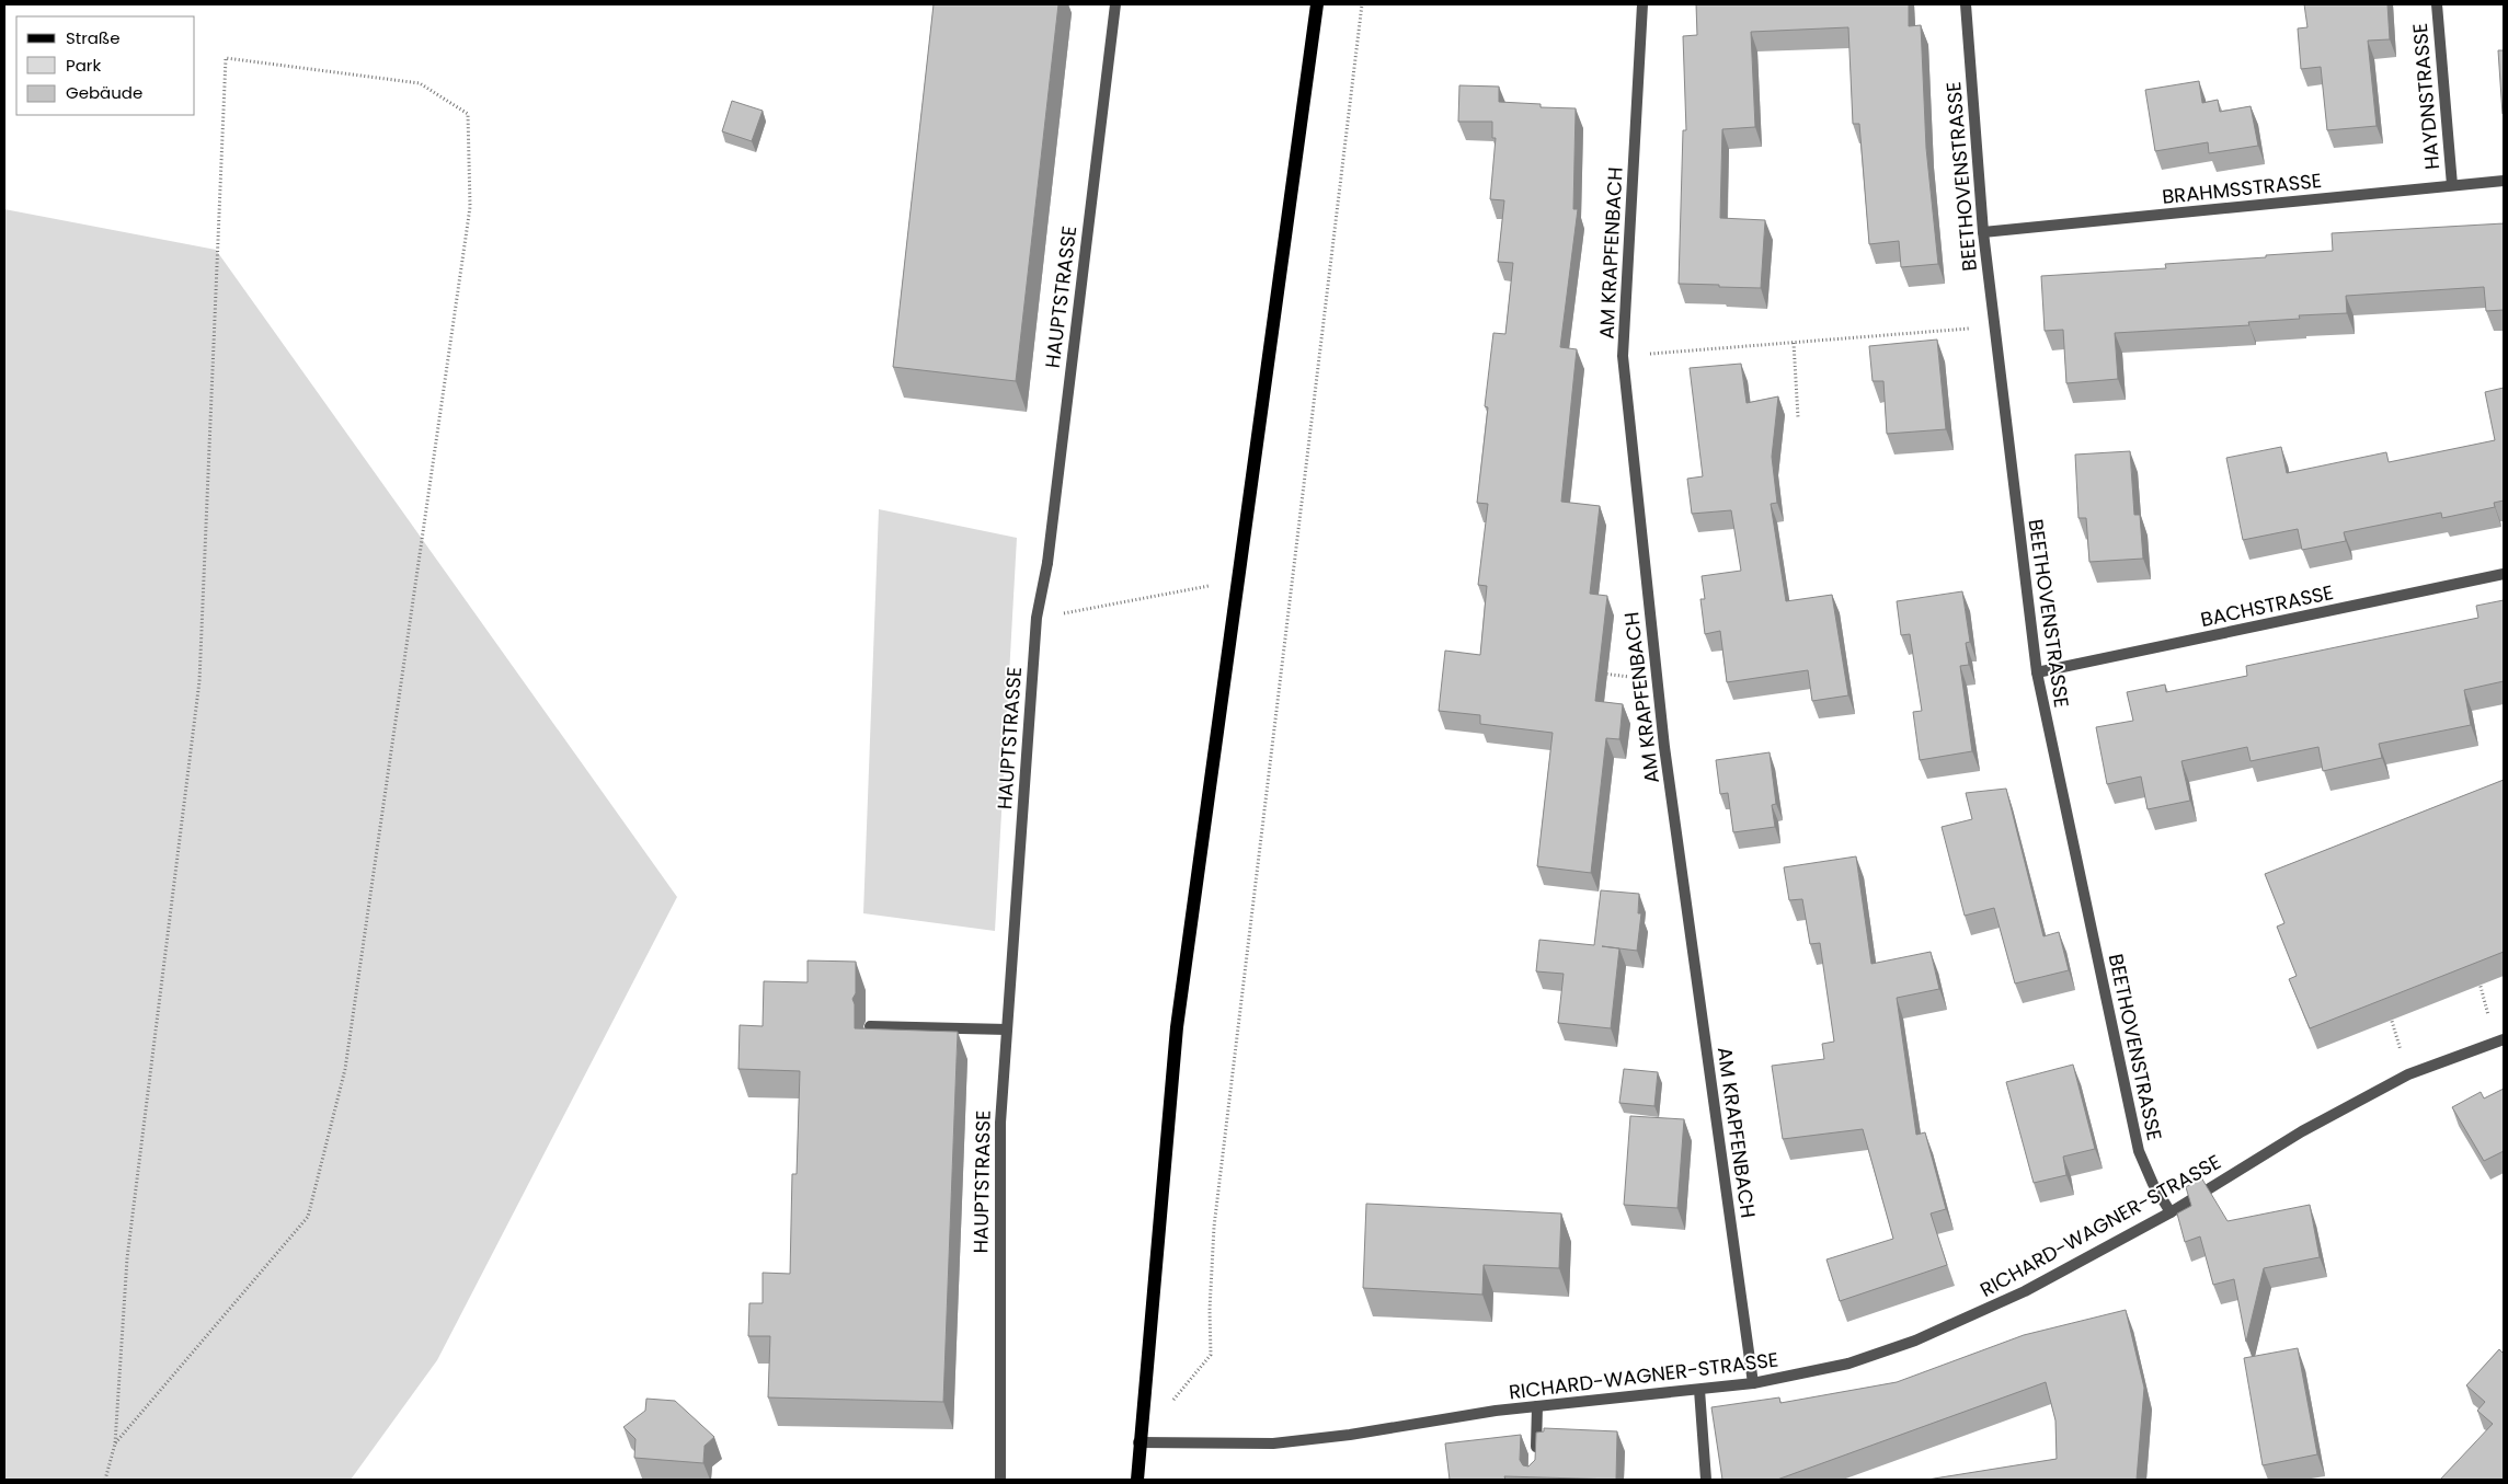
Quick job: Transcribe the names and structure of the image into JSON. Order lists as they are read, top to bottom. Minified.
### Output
{"streets":{"street":["HAYDNSTRASSE","BEETHOVENSTRASSE","BRAHMSSTRASSE","AM KRAPFENBACH","HAUPTSTRASSE","BACHSTRASSE","RICHARD-WAGNER-STRASSE"]},"crossings":[["HAYDNSTRASSE","BRAHMSSTRASSE"],["BEETHOVENSTRASSE","BRAHMSSTRASSE"],["BEETHOVENSTRASSE","BACHSTRASSE"],["BEETHOVENSTRASSE","RICHARD-WAGNER-STRASSE"],["AM KRAPFENBACH","RICHARD-WAGNER-STRASSE"]],"legend":["Straße","Park","Gebäude"]}
